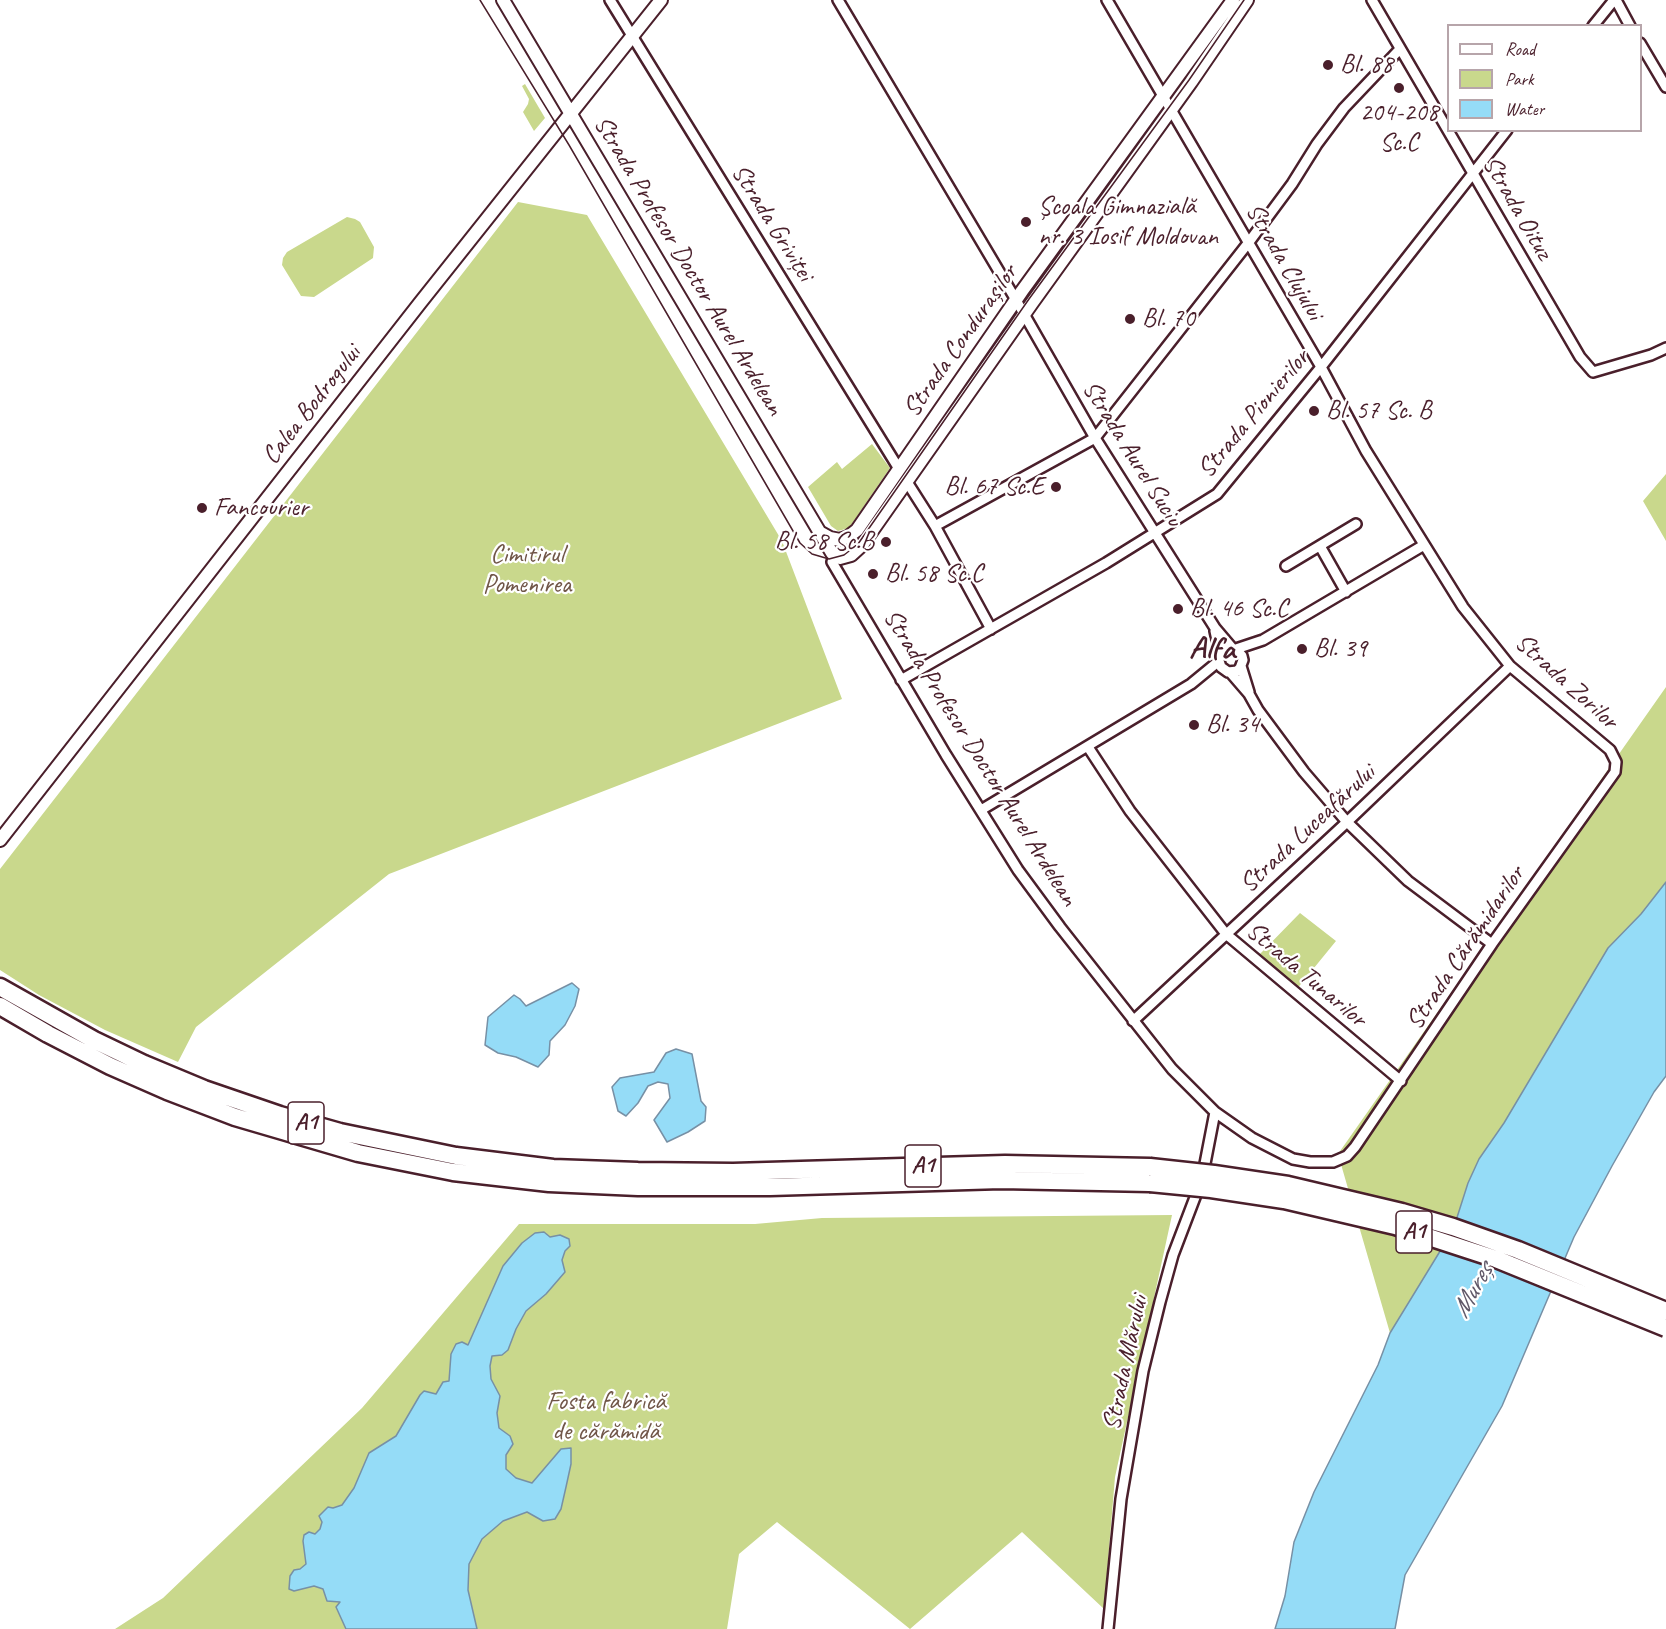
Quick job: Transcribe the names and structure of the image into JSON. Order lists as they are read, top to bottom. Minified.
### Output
{"streets":{"highway":["A1"],"main road":["Strada Profesor Doctor Aurel Ardelean","Strada Condurașilor","Calea Bodrogului"],"street":["Strada Oituz","Strada Griviței","Strada Clujului","Strada Pionierilor","Strada Aurel Suciu","Strada Zorilor","Strada Luceafărului","Strada Cărămidarilor","Strada Tunarilor","Strada Mărului"]},"crossings":[["Strada Oituz","Strada Pionierilor"],["Strada Griviței","Strada Condurașilor"],["Strada Griviței","Calea Bodrogului"],["Strada Clujului","Strada Condurașilor"],["Strada Clujului","Strada Pionierilor"],["Strada Clujului","Strada Zorilor"],["Strada Profesor Doctor Aurel Ardelean","Strada Condurașilor"],["Strada Profesor Doctor Aurel Ardelean","Calea Bodrogului"],["Strada Profesor Doctor Aurel Ardelean","Strada Pionierilor"],["Strada Profesor Doctor Aurel Ardelean","Strada Luceafărului"],["Strada Profesor Doctor Aurel Ardelean","Strada Cărămidarilor"],["Strada Profesor Doctor Aurel Ardelean","Strada Mărului"],["Strada Condurașilor","Strada Aurel Suciu"],["Strada Pionierilor","Strada Aurel Suciu"],["Strada Zorilor","Strada Luceafărului"],["Strada Zorilor","Strada Cărămidarilor"],["Strada Luceafărului","Strada Tunarilor"],["Strada Cărămidarilor","Strada Tunarilor"]],"districts":["Alfa"],"water":["Mureș"],"parks":["Cimitirul Pomenirea","Fosta fabrică de cărămidă"],"places":["Bl. 88","204-208 Sc.C","Școala Gimnazială nr. 3 Iosif Moldovan","Bl. 70","Bl. 57 Sc. B","Bl. 67 Sc.E","Fancourier","Bl. 58 Sc.B","Bl. 58 Sc.C","Bl. 46 Sc.C","Bl. 39","Bl. 34"],"legend":["Road","Park","Water"]}
